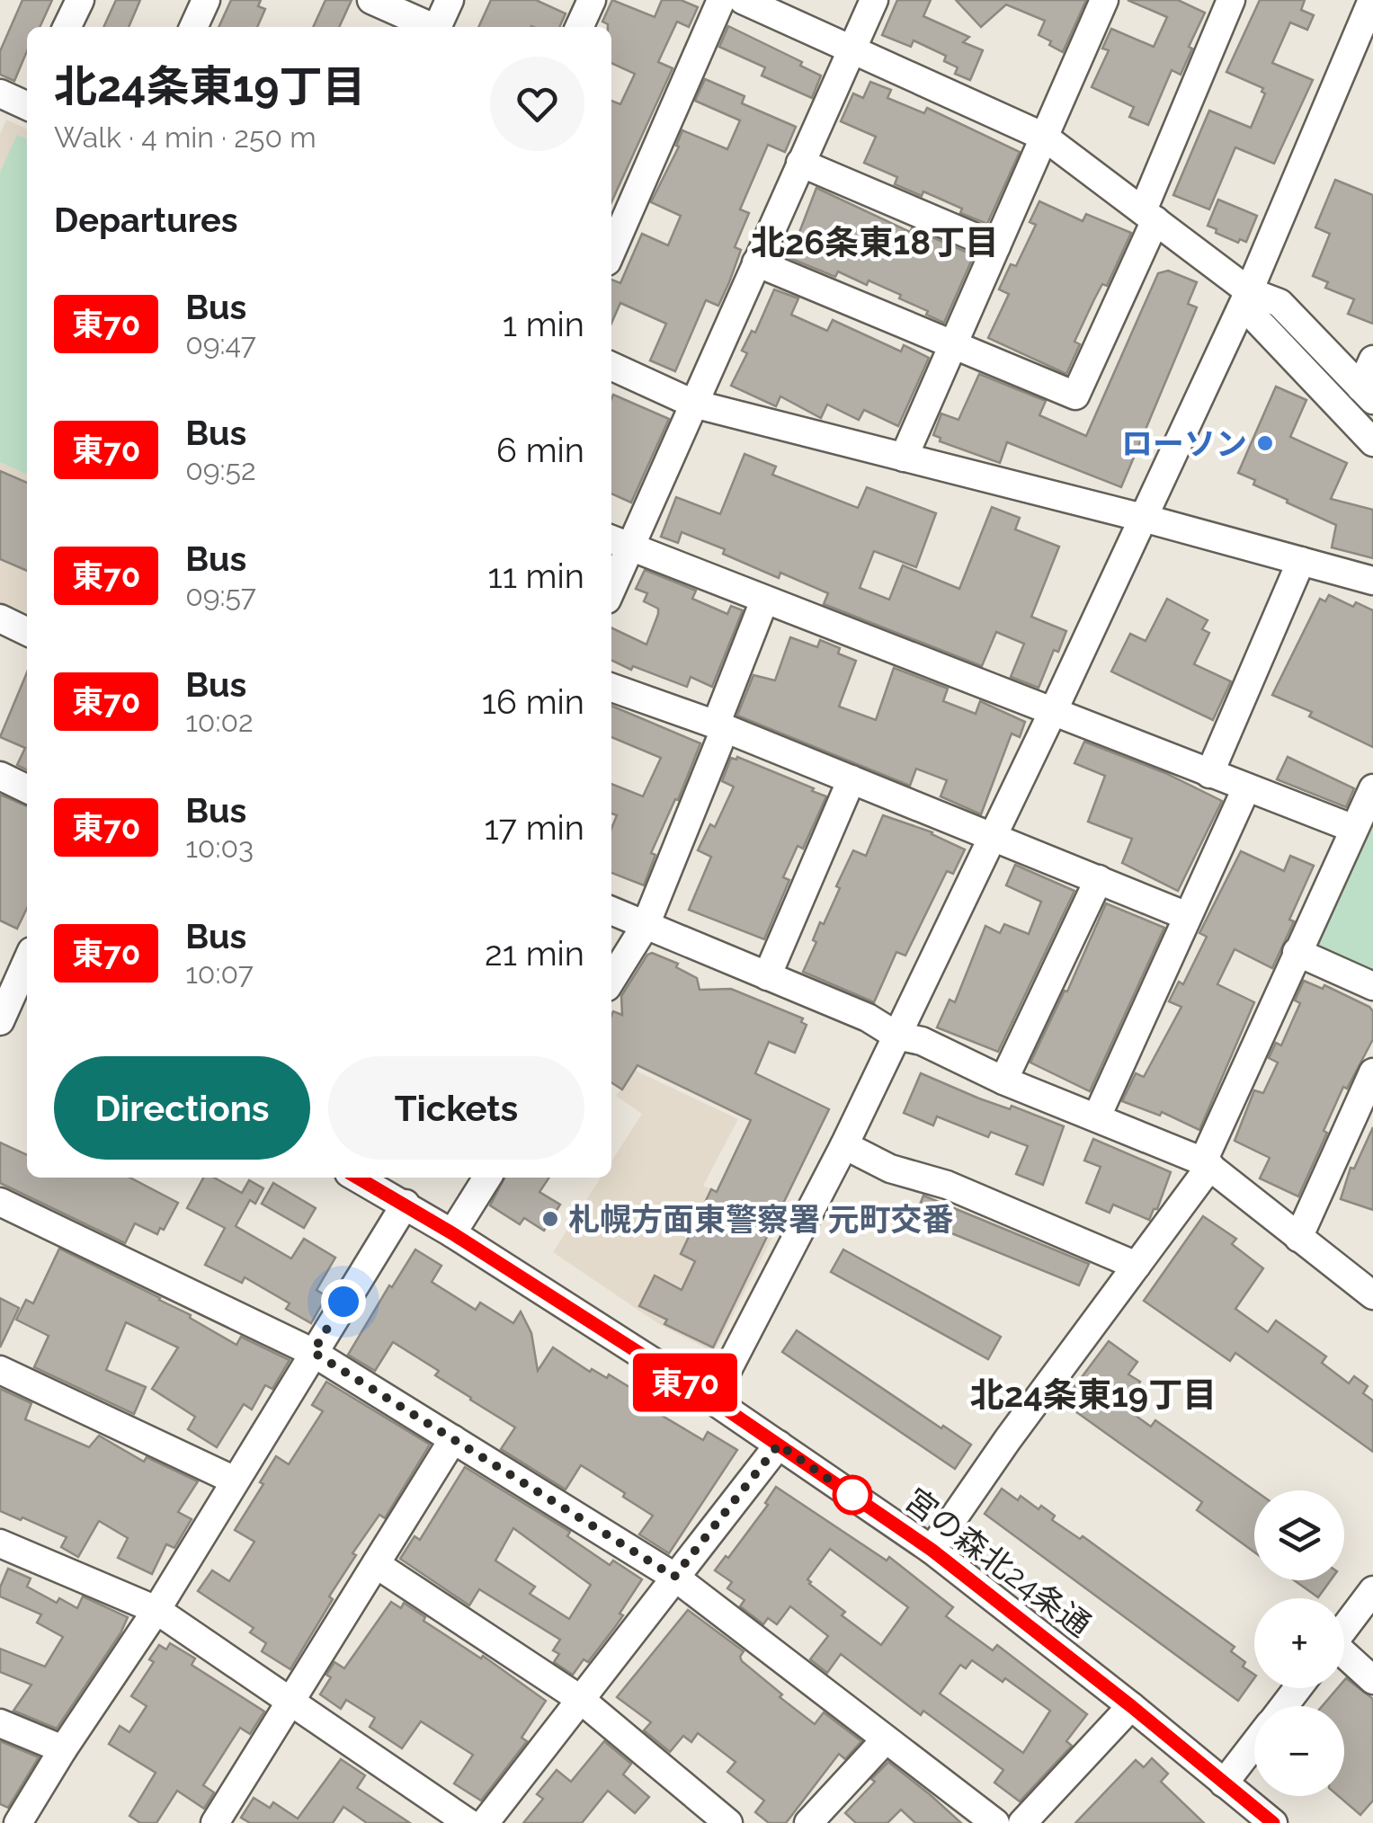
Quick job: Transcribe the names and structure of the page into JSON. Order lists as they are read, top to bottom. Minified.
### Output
{"streets":{"street":["宮の森北24条通"]},"districts":["北26条東18丁目","北24条東19丁目"],"places":["ローソン","札幌方面東警察署 元町交番"],"lines":["bus line 東70"],"page":{"on_map":"東70","heading":[["北24条東19丁目","Walk · 4 min · 250 m"],"Departures"],"list":[{"mark":"東70","name":"Bus","note":"09:47","value":"1 min"},{"mark":"東70","name":"Bus","note":"09:52","value":"6 min"},{"mark":"東70","name":"Bus","note":"09:57","value":"11 min"},{"mark":"東70","name":"Bus","note":"10:02","value":"16 min"},{"mark":"東70","name":"Bus","note":"10:03","value":"17 min"},{"mark":"東70","name":"Bus","note":"10:07","value":"21 min"}],"buttons":["Directions","Tickets"],"map_buttons":["+","−"]}}
